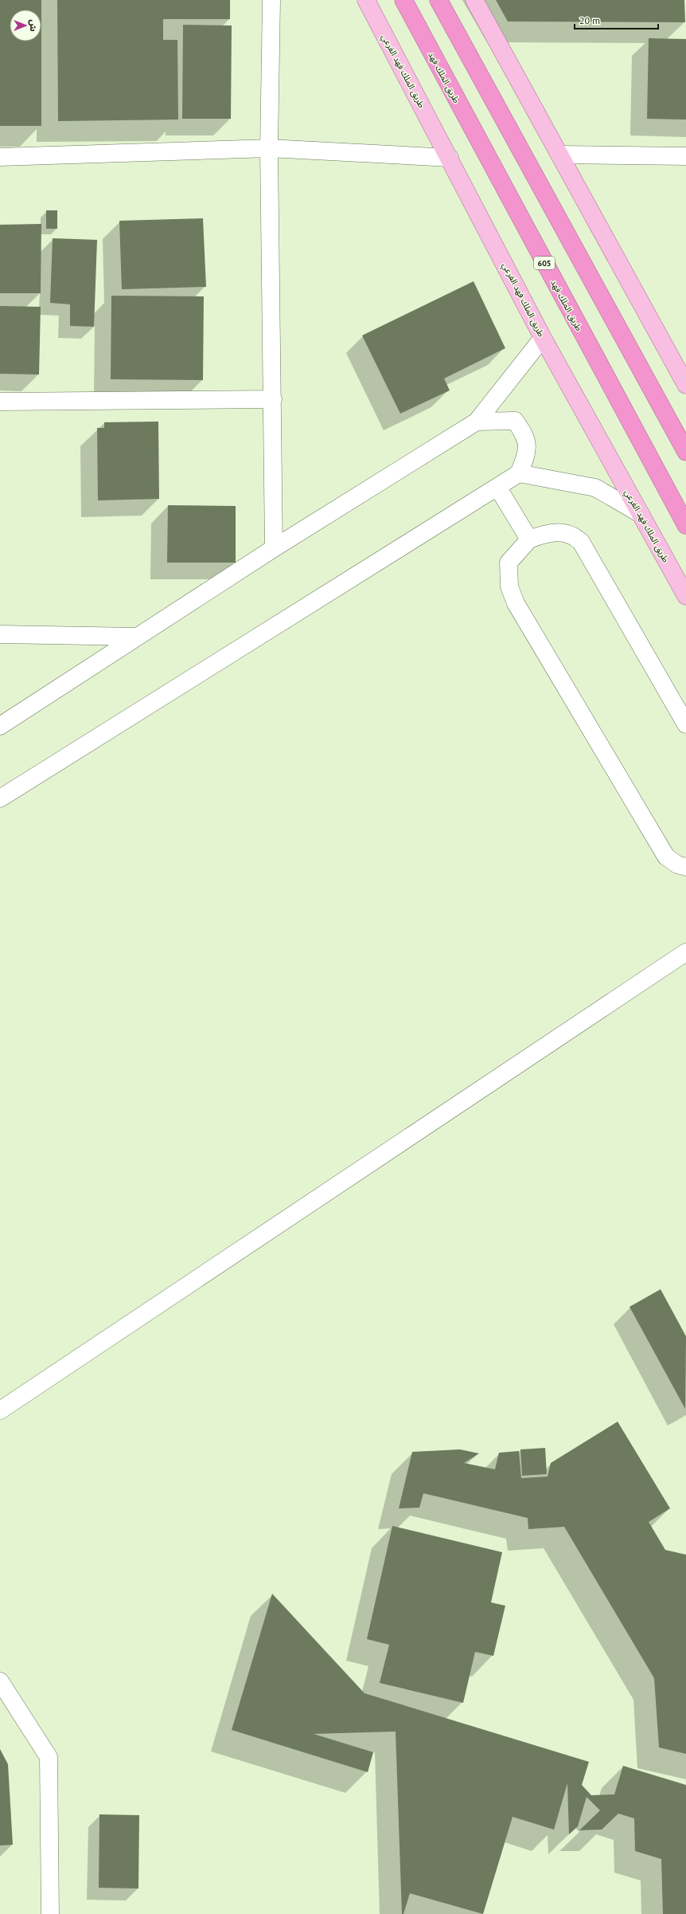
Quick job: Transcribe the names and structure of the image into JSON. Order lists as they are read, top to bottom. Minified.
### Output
{"streets":{"highway":["طريق الملك فهد","605"],"main road":["طريق الملك فهد الفرعي"]},"scale_bar":"20 m","north":"right"}
